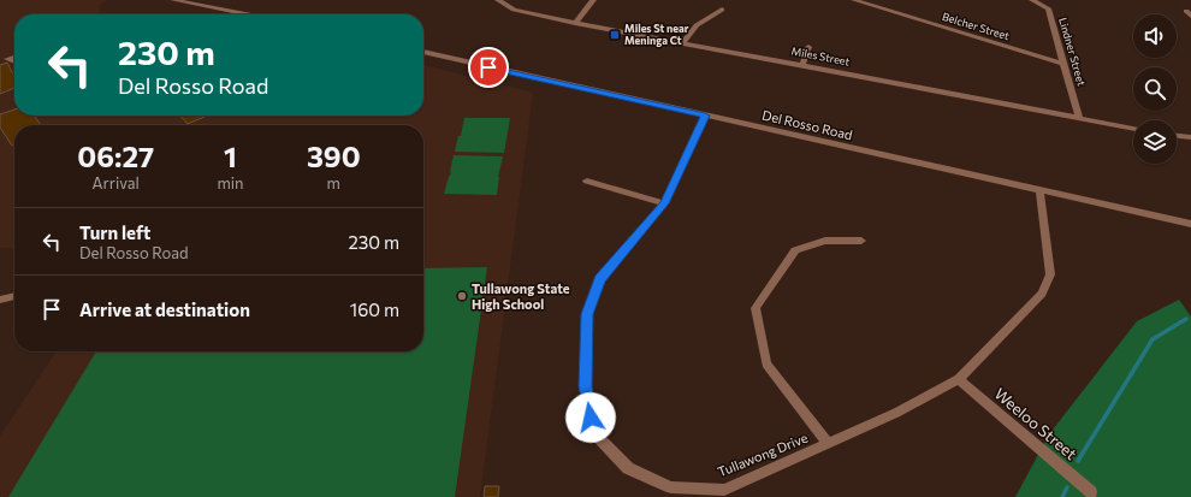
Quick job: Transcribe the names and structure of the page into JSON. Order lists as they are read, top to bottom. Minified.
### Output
{"streets":{"street":["Belcher Street","Lindner Street","Miles Street","Del Rosso Road","Weeloo Street","Tullawong Drive"]},"crossings":[["Belcher Street","Lindner Street"],["Lindner Street","Miles Street"],["Del Rosso Road","Tullawong Drive"],["Weeloo Street","Tullawong Drive"]],"places":{"transit":["Miles St near Meninga Ct"],"other":["Tullawong State High School"]},"page":{"turn":["230 m","Del Rosso Road"],"eta":["06:27","Arrival","1","min","390","m"],"list":[{"name":"Turn left","note":"Del Rosso Road","value":"230 m"},{"name":"Arrive at destination","value":"160 m"}]}}
